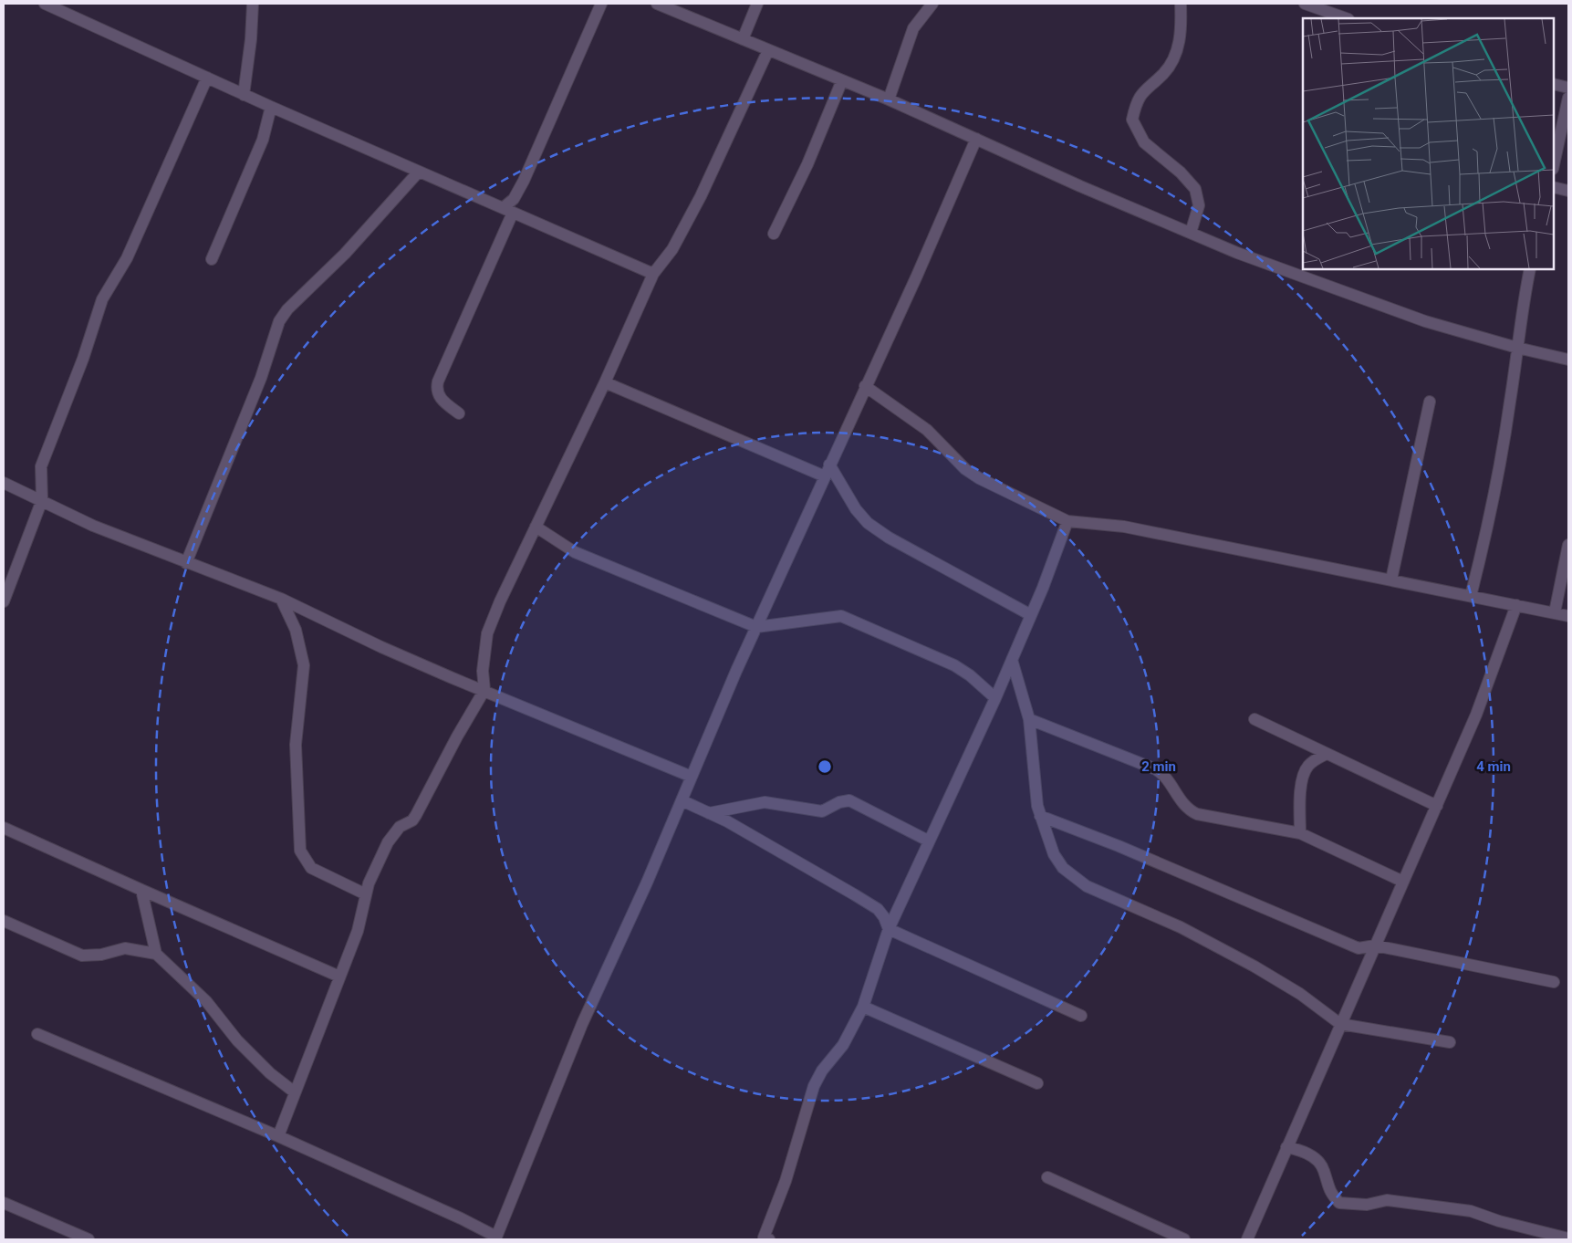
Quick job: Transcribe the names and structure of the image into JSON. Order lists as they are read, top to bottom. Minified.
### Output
{"rings":["2 min","4 min"]}
